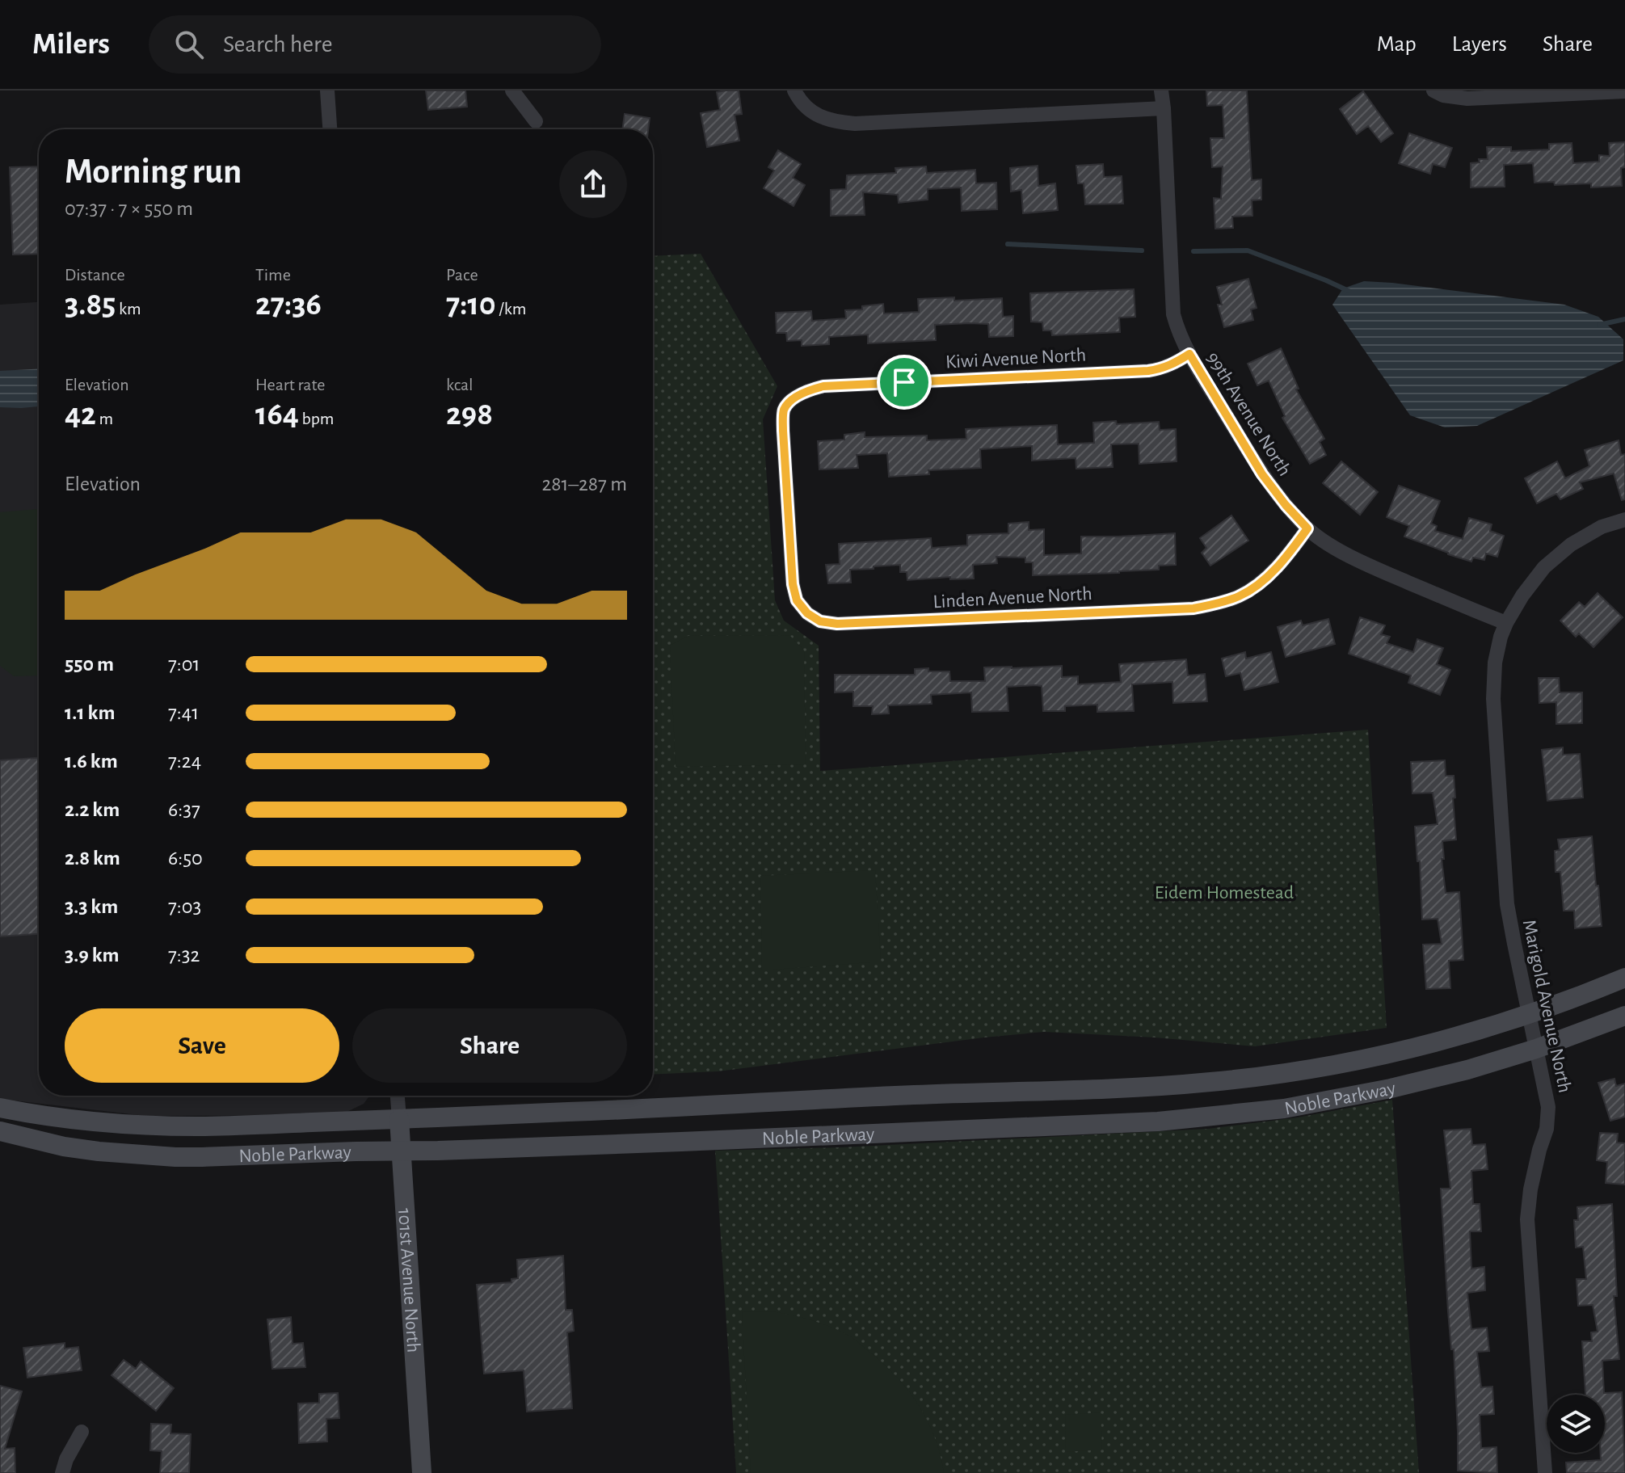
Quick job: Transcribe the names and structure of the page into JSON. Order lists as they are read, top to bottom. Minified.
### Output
{"streets":{"main road":["Noble Parkway","101st Avenue North"],"street":["Kiwi Avenue North","99th Avenue North","Linden Avenue North","Marigold Avenue North"]},"crossings":[["Kiwi Avenue North","99th Avenue North"],["Kiwi Avenue North","Linden Avenue North"],["99th Avenue North","Linden Avenue North"],["99th Avenue North","Marigold Avenue North"],["Marigold Avenue North","Noble Parkway"],["Noble Parkway","101st Avenue North"]],"parks":["Eidem Homestead"],"page":{"header":"Milers","search":"Search here","nav":["Map","Layers","Share"],"heading":["Morning run","07:37 · 7 × 550 m"],"stats":[["Distance","3.85 km"],["Time","27:36"],["Pace","7:10 /km"],["Elevation","42 m"],["Heart rate","164 bpm"],["kcal","298"]],"chart":["Elevation","281–287 m"],"list":[{"name":"550 m","note":"7:01"},{"name":"1.1 km","note":"7:41"},{"name":"1.6 km","note":"7:24"},{"name":"2.2 km","note":"6:37"},{"name":"2.8 km","note":"6:50"},{"name":"3.3 km","note":"7:03"},{"name":"3.9 km","note":"7:32"}],"buttons":["Save","Share"]}}
